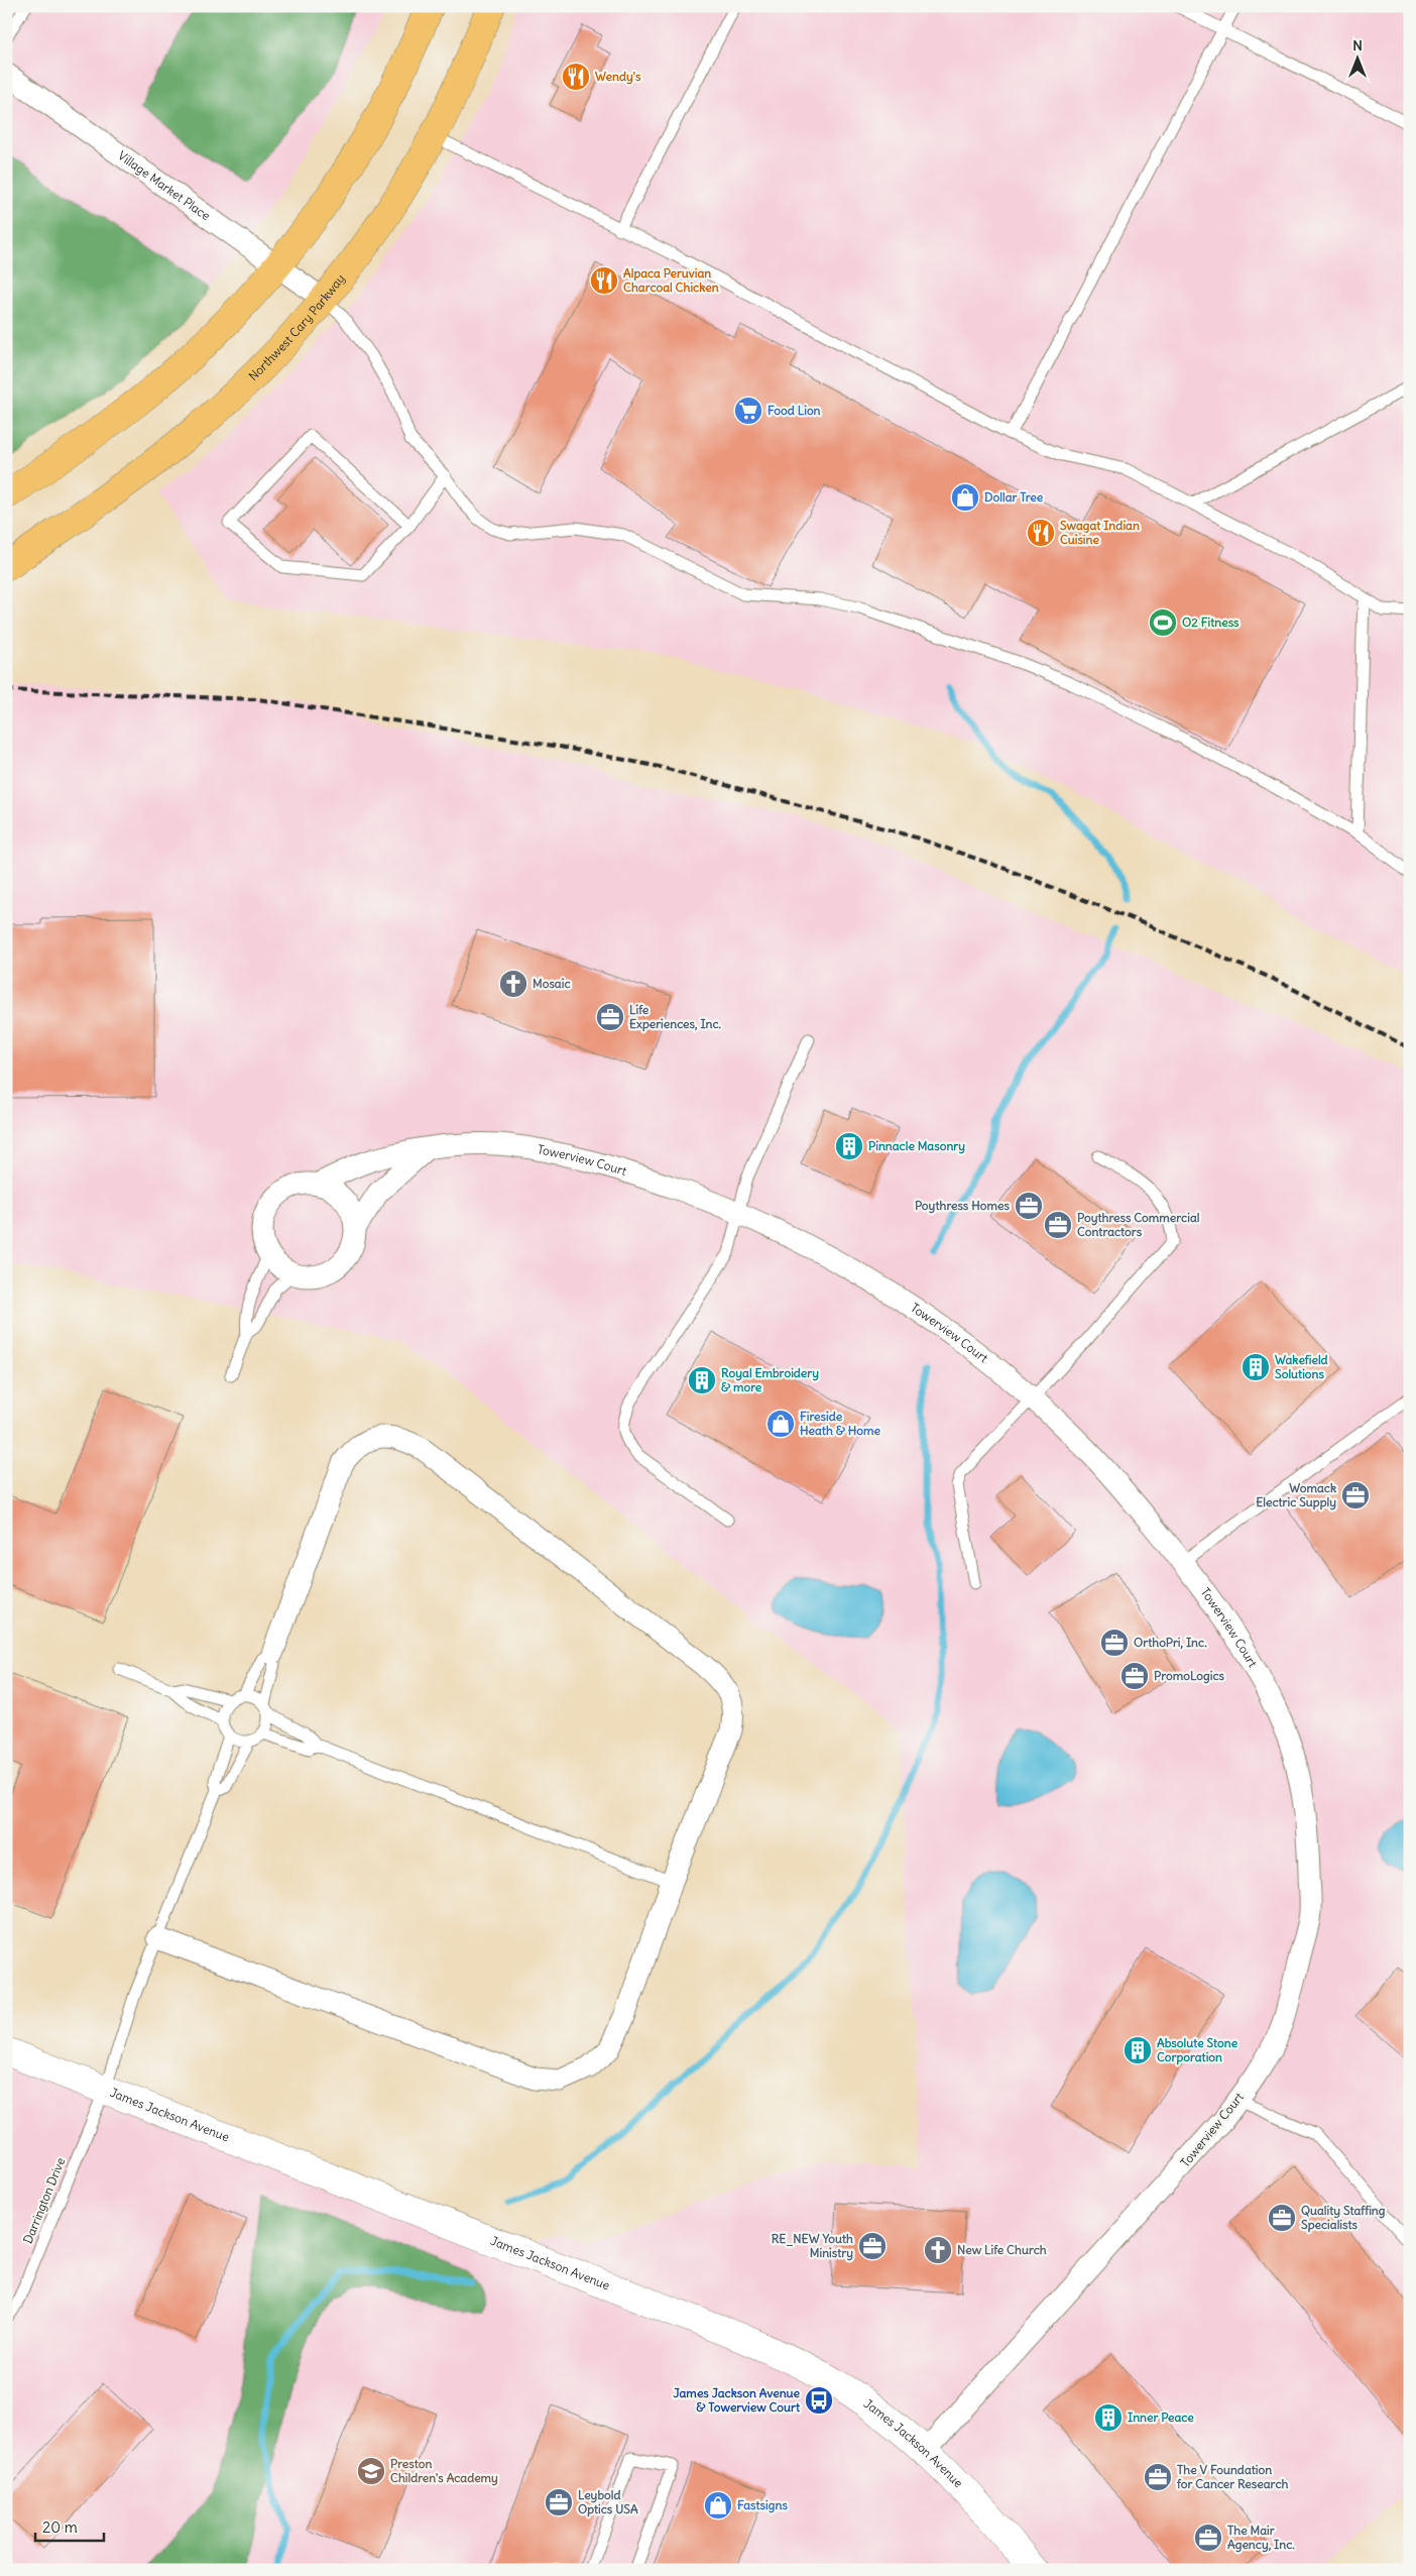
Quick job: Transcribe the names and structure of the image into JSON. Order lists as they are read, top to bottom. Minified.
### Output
{"streets":{"main road":["Northwest Cary Parkway"],"street":["Village Market Place","Towerview Court","James Jackson Avenue"],"lane":["Darrington Drive"]},"crossings":[["Village Market Place","Northwest Cary Parkway"],["Towerview Court","James Jackson Avenue"],["James Jackson Avenue","Darrington Drive"]],"places":{"restaurant":["Wendy's","Alpaca Peruvian Charcoal Chicken","Swagat Indian Cuisine"],"supermarket":["Food Lion"],"shop":["Dollar Tree","Fireside Heath & Home","Fastsigns"],"sports":["O2 Fitness"],"church":["Mosaic","New Life Church"],"office":["Life Experiences, Inc.","Poythress Homes","Poythress Commercial Contractors","Womack Electric Supply","OrthoPri, Inc.","PromoLogics","Quality Staffing Specialists","RE_NEW Youth Ministry","The V Foundation for Cancer Research","Leybold Optics USA","The Mair Agency, Inc."],"building":["Pinnacle Masonry","Wakefield Solutions","Royal Embroidery & more","Absolute Stone Corporation","Inner Peace"],"bus stop":["James Jackson Avenue & Towerview Court"],"school or university":["Preston Children's Academy"]},"scale_bar":"20 m","north":"top"}
